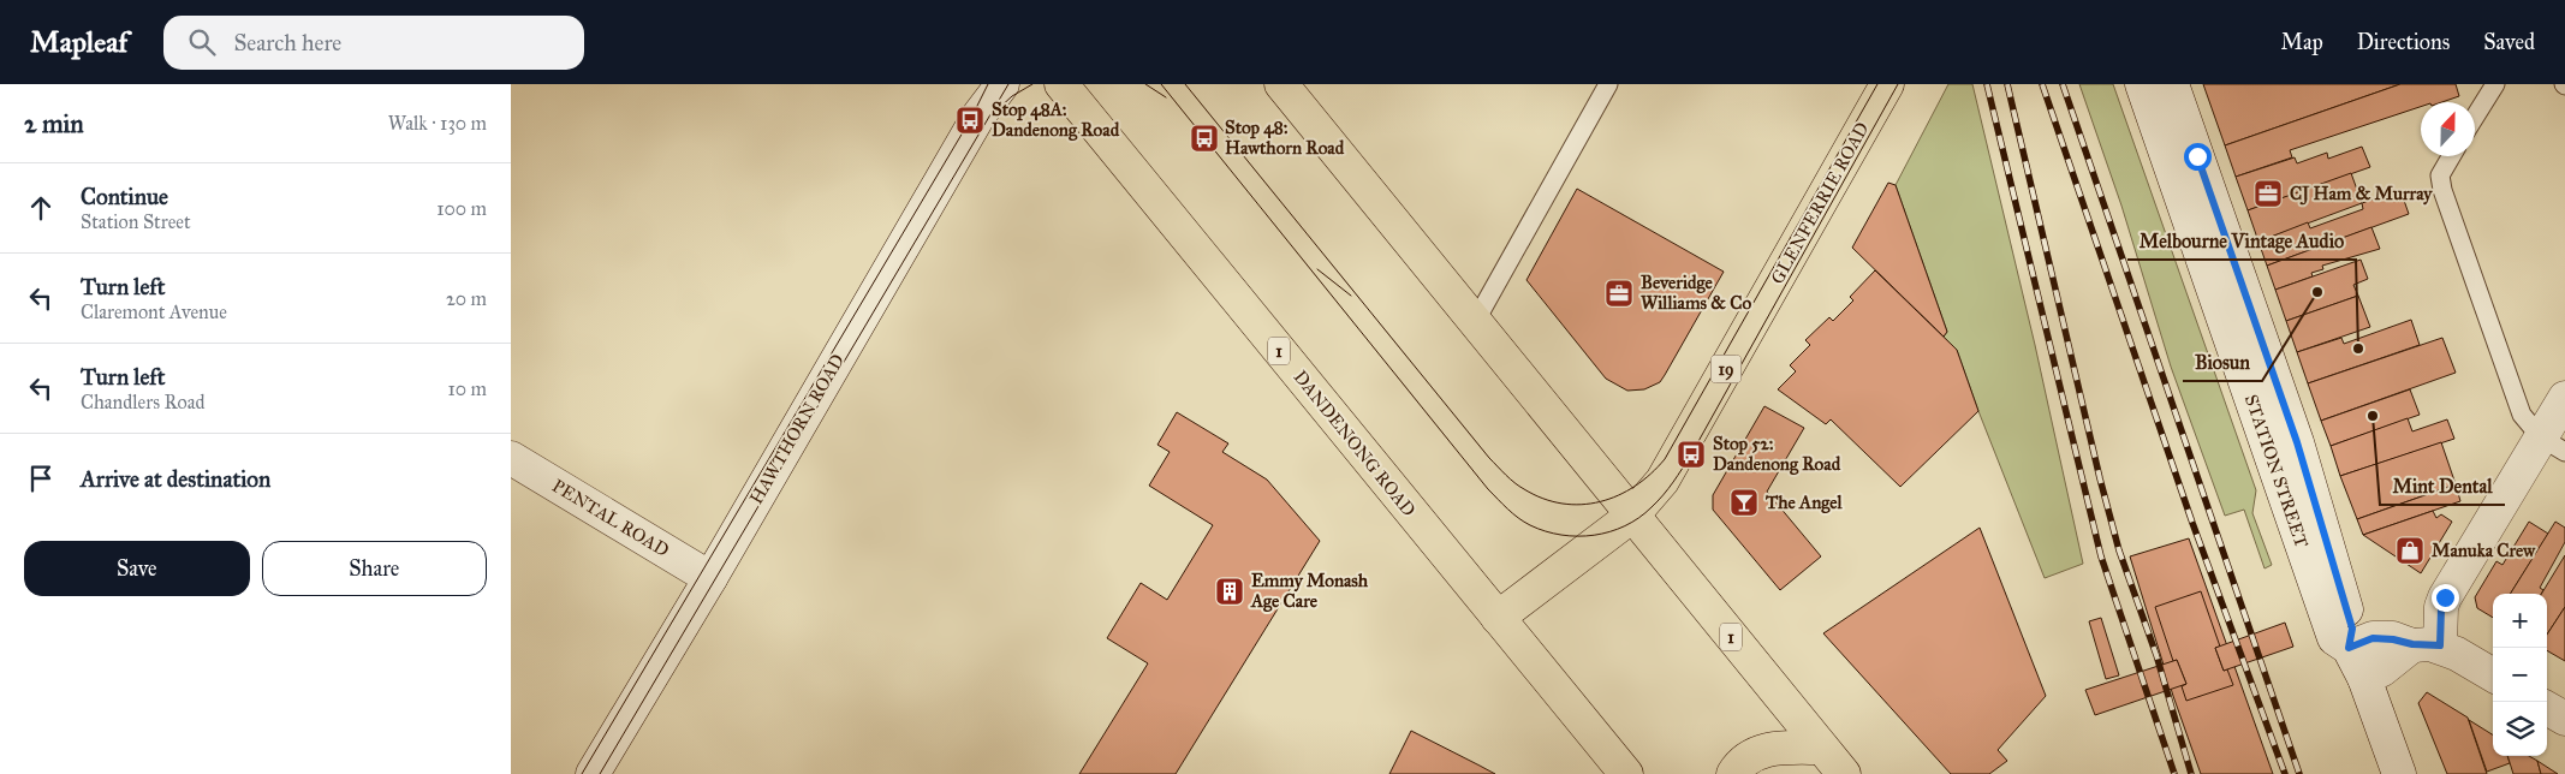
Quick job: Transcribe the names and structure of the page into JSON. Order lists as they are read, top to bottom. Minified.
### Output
{"streets":{"main road":["GLENFERRIE ROAD","1","19","DANDENONG ROAD"],"street":["HAWTHORN ROAD","STATION STREET","PENTAL ROAD"]},"crossings":[["GLENFERRIE ROAD","1"],["GLENFERRIE ROAD","DANDENONG ROAD"],["HAWTHORN ROAD","PENTAL ROAD"]],"places":{"bus stop":["Stop 48A: Dandenong Road","Stop 48: Hawthorn Road","Stop 52: Dandenong Road"],"office":["CJ Ham & Murray","Beveridge Williams & Co"],"other":["Biosun","Melbourne Vintage Audio","Mint Dental"],"bar":["The Angel"],"shop":["Manuka Crew"],"building":["Emmy Monash Age Care"]},"north":"top","page":{"header":"Mapleaf","search":"Search here","nav":["Map","Directions","Saved"],"heading":["2 min","Walk · 130 m"],"list":[["Continue","Station Street","100 m"],["Turn left","Claremont Avenue","20 m"],["Turn left","Chandlers Road","10 m"],"Arrive at destination"],"buttons":["Save","Share"],"map_buttons":["+","−"]}}
